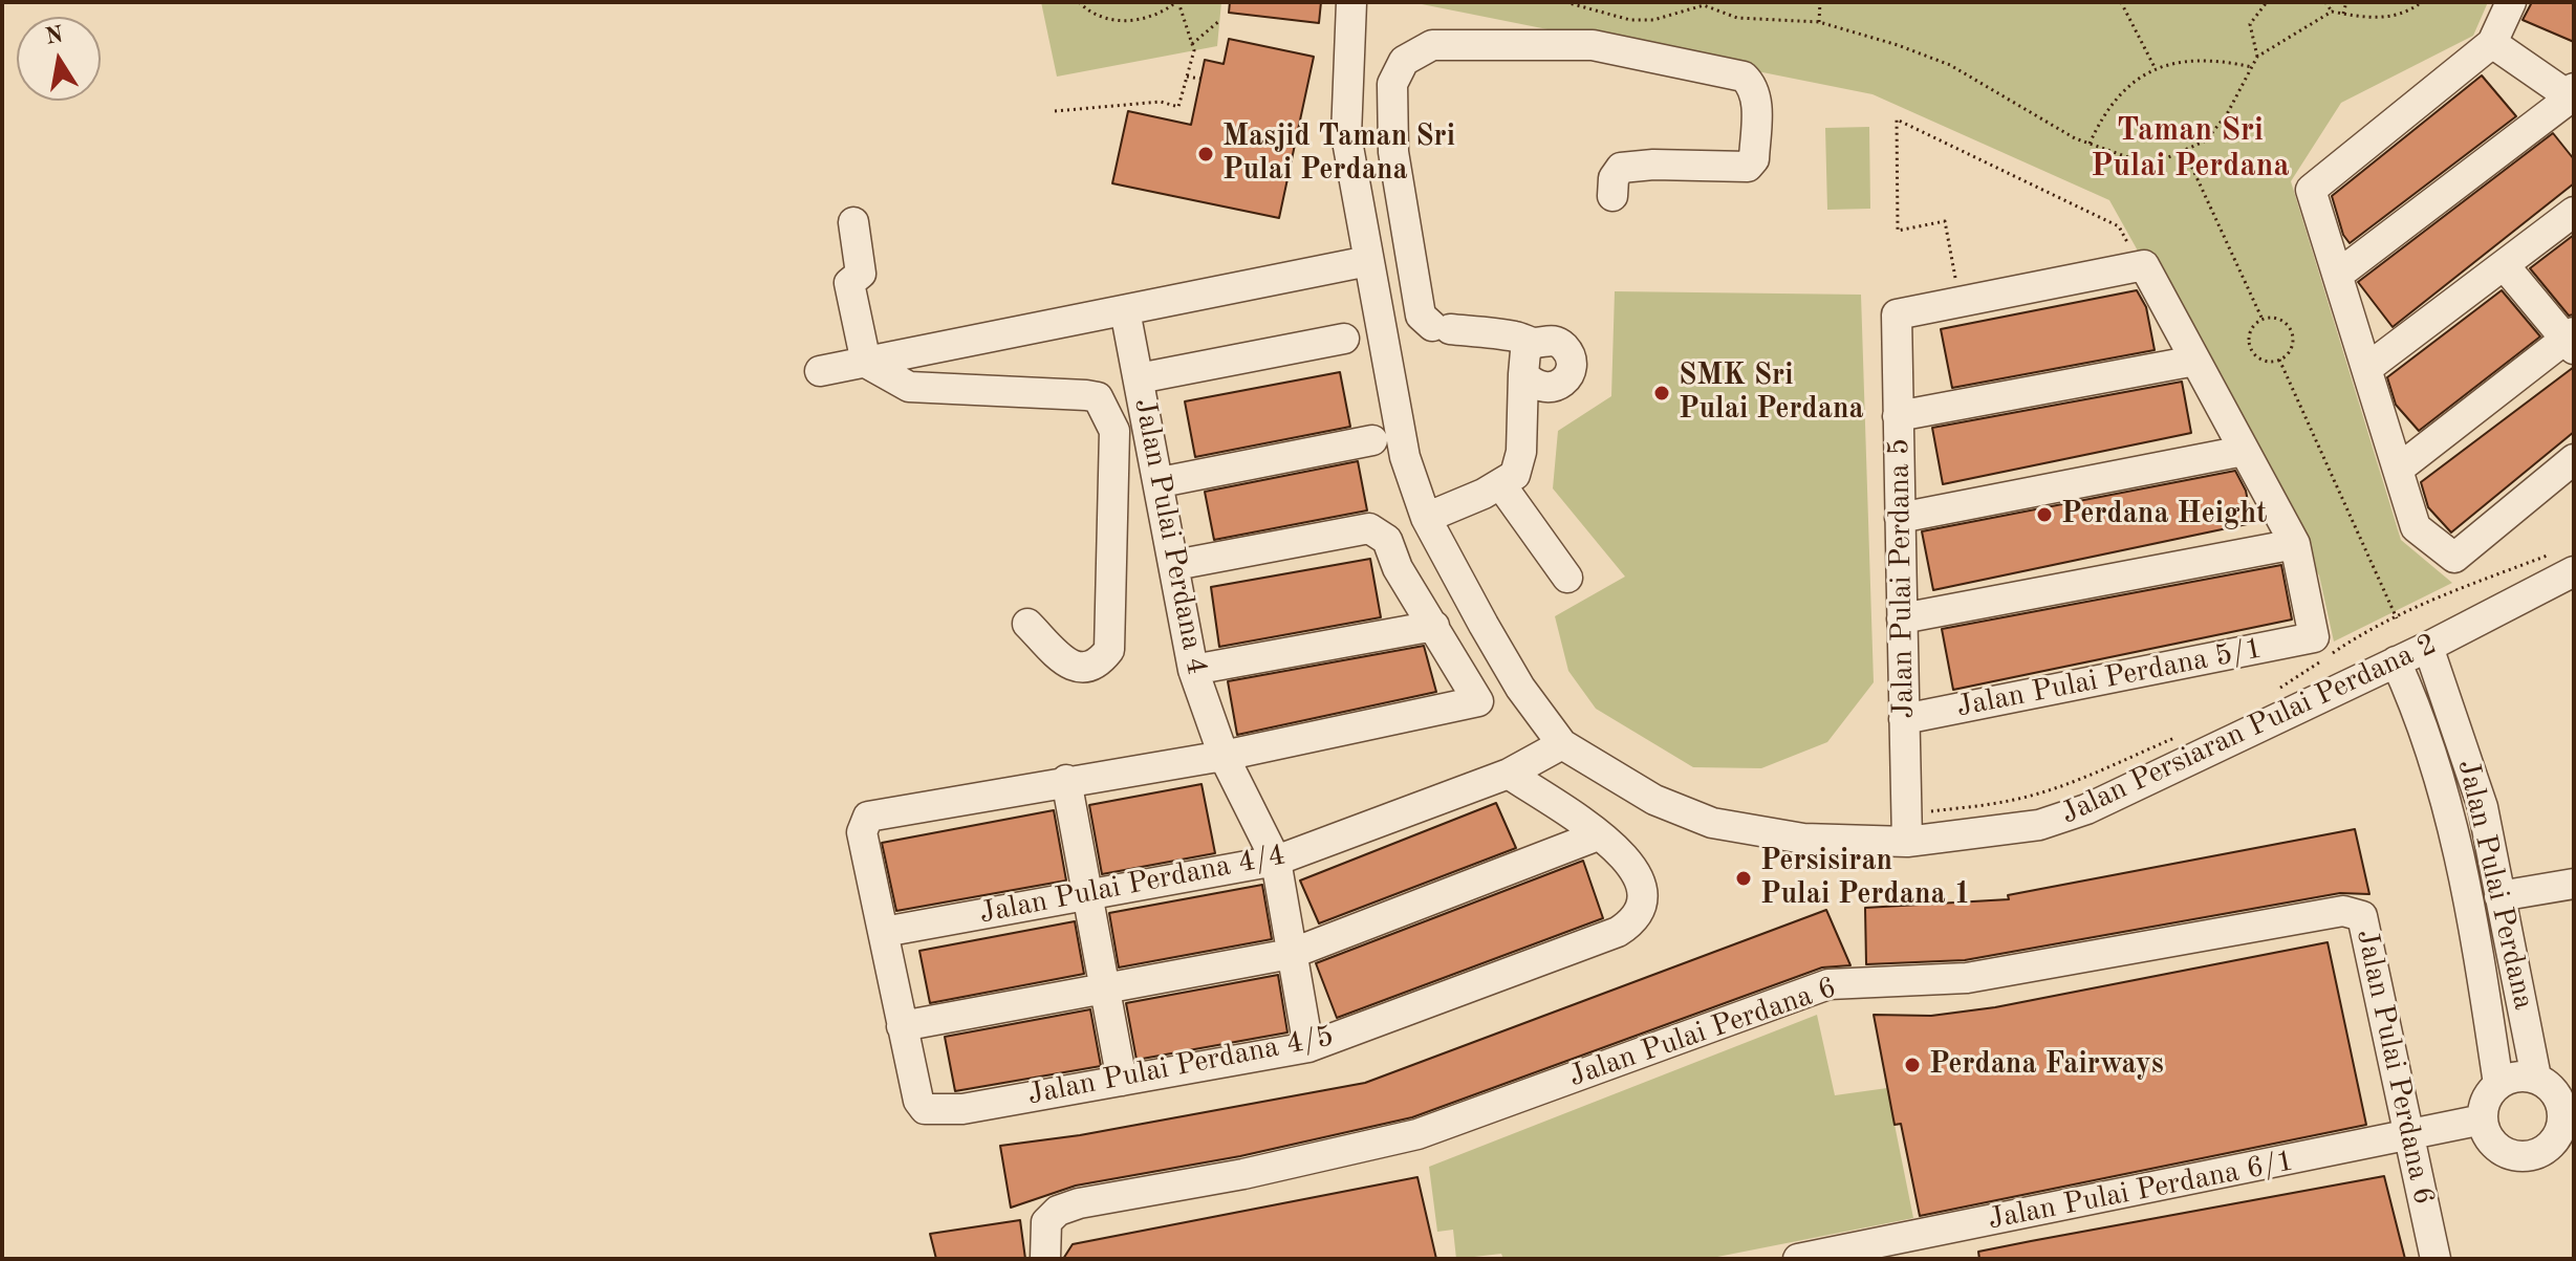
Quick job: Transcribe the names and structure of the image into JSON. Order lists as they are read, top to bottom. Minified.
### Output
{"streets":{"street":["Jalan Pulai Perdana 4","Jalan Pulai Perdana 5","Jalan Pulai Perdana 5/1","Jalan Persiaran Pulai Perdana 2","Jalan Pulai Perdana 4/4","Jalan Pulai Perdana","Jalan Pulai Perdana 6","Jalan Pulai Perdana 4/5","Jalan Pulai Perdana 6/1"]},"crossings":[["Jalan Pulai Perdana 4","Jalan Pulai Perdana 4/4"],["Jalan Pulai Perdana 4","Jalan Pulai Perdana 4/5"],["Jalan Pulai Perdana 5","Jalan Pulai Perdana 5/1"],["Jalan Pulai Perdana 5","Jalan Persiaran Pulai Perdana 2"],["Jalan Persiaran Pulai Perdana 2","Jalan Pulai Perdana 4/4"],["Jalan Persiaran Pulai Perdana 2","Jalan Pulai Perdana"],["Jalan Pulai Perdana 4/4","Jalan Pulai Perdana 4/5"],["Jalan Pulai Perdana","Jalan Pulai Perdana 6/1"],["Jalan Pulai Perdana 6","Jalan Pulai Perdana 6/1"]],"districts":["Taman Sri Pulai Perdana"],"places":["Masjid Taman Sri Pulai Perdana","SMK Sri Pulai Perdana","Perdana Height","Persisiran Pulai Perdana 1","Perdana Fairways"],"north":"top"}
